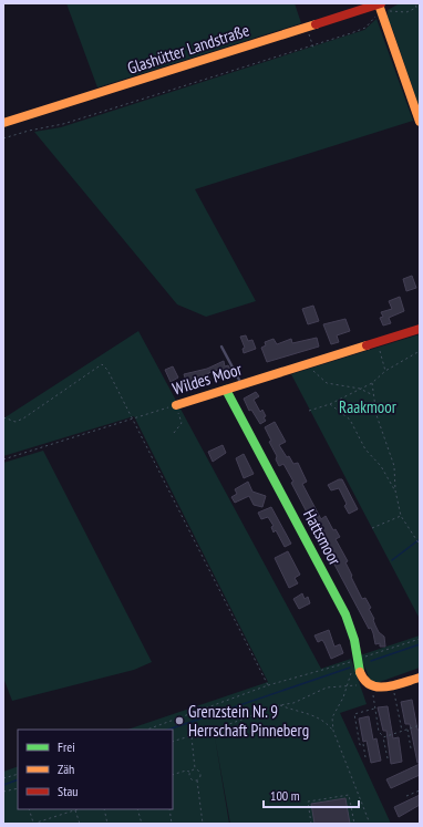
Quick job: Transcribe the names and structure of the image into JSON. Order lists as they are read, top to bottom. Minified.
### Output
{"streets":{"street":["Glashütter Landstraße","Wildes Moor","Hattsmoor"]},"crossings":[["Wildes Moor","Hattsmoor"]],"parks":["Raakmoor"],"places":["Grenzstein Nr. 9 Herrschaft Pinneberg"],"legend":["Frei","Zäh","Stau"],"scale_bar":"100 m"}
